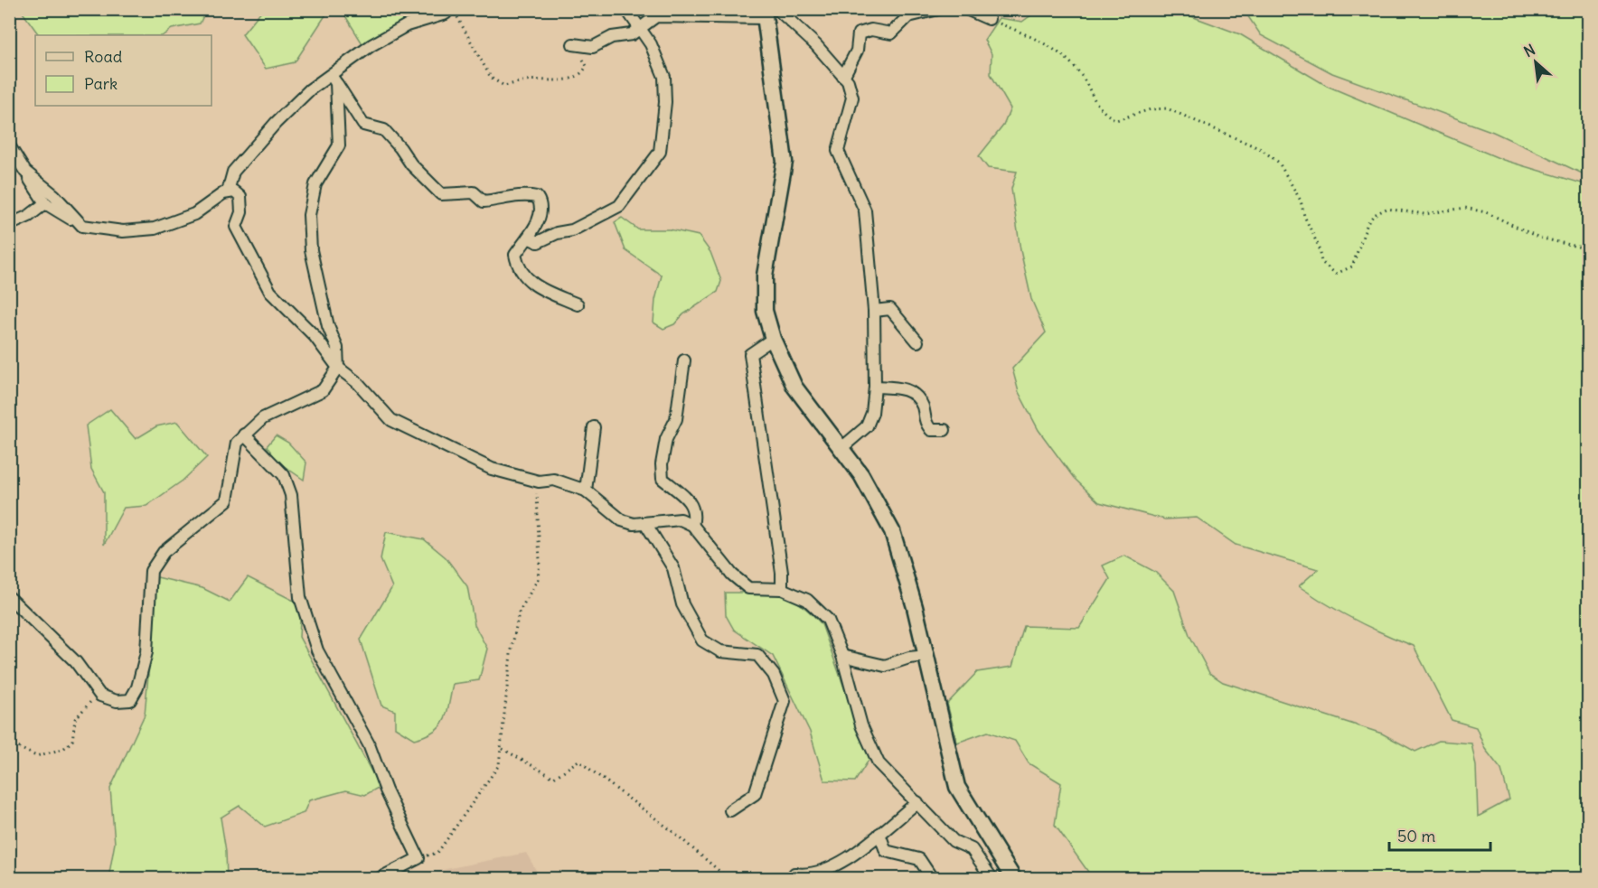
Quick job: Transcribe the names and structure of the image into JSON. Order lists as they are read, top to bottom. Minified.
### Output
{"legend":["Road","Park"],"scale_bar":"50 m","north":"top left"}
